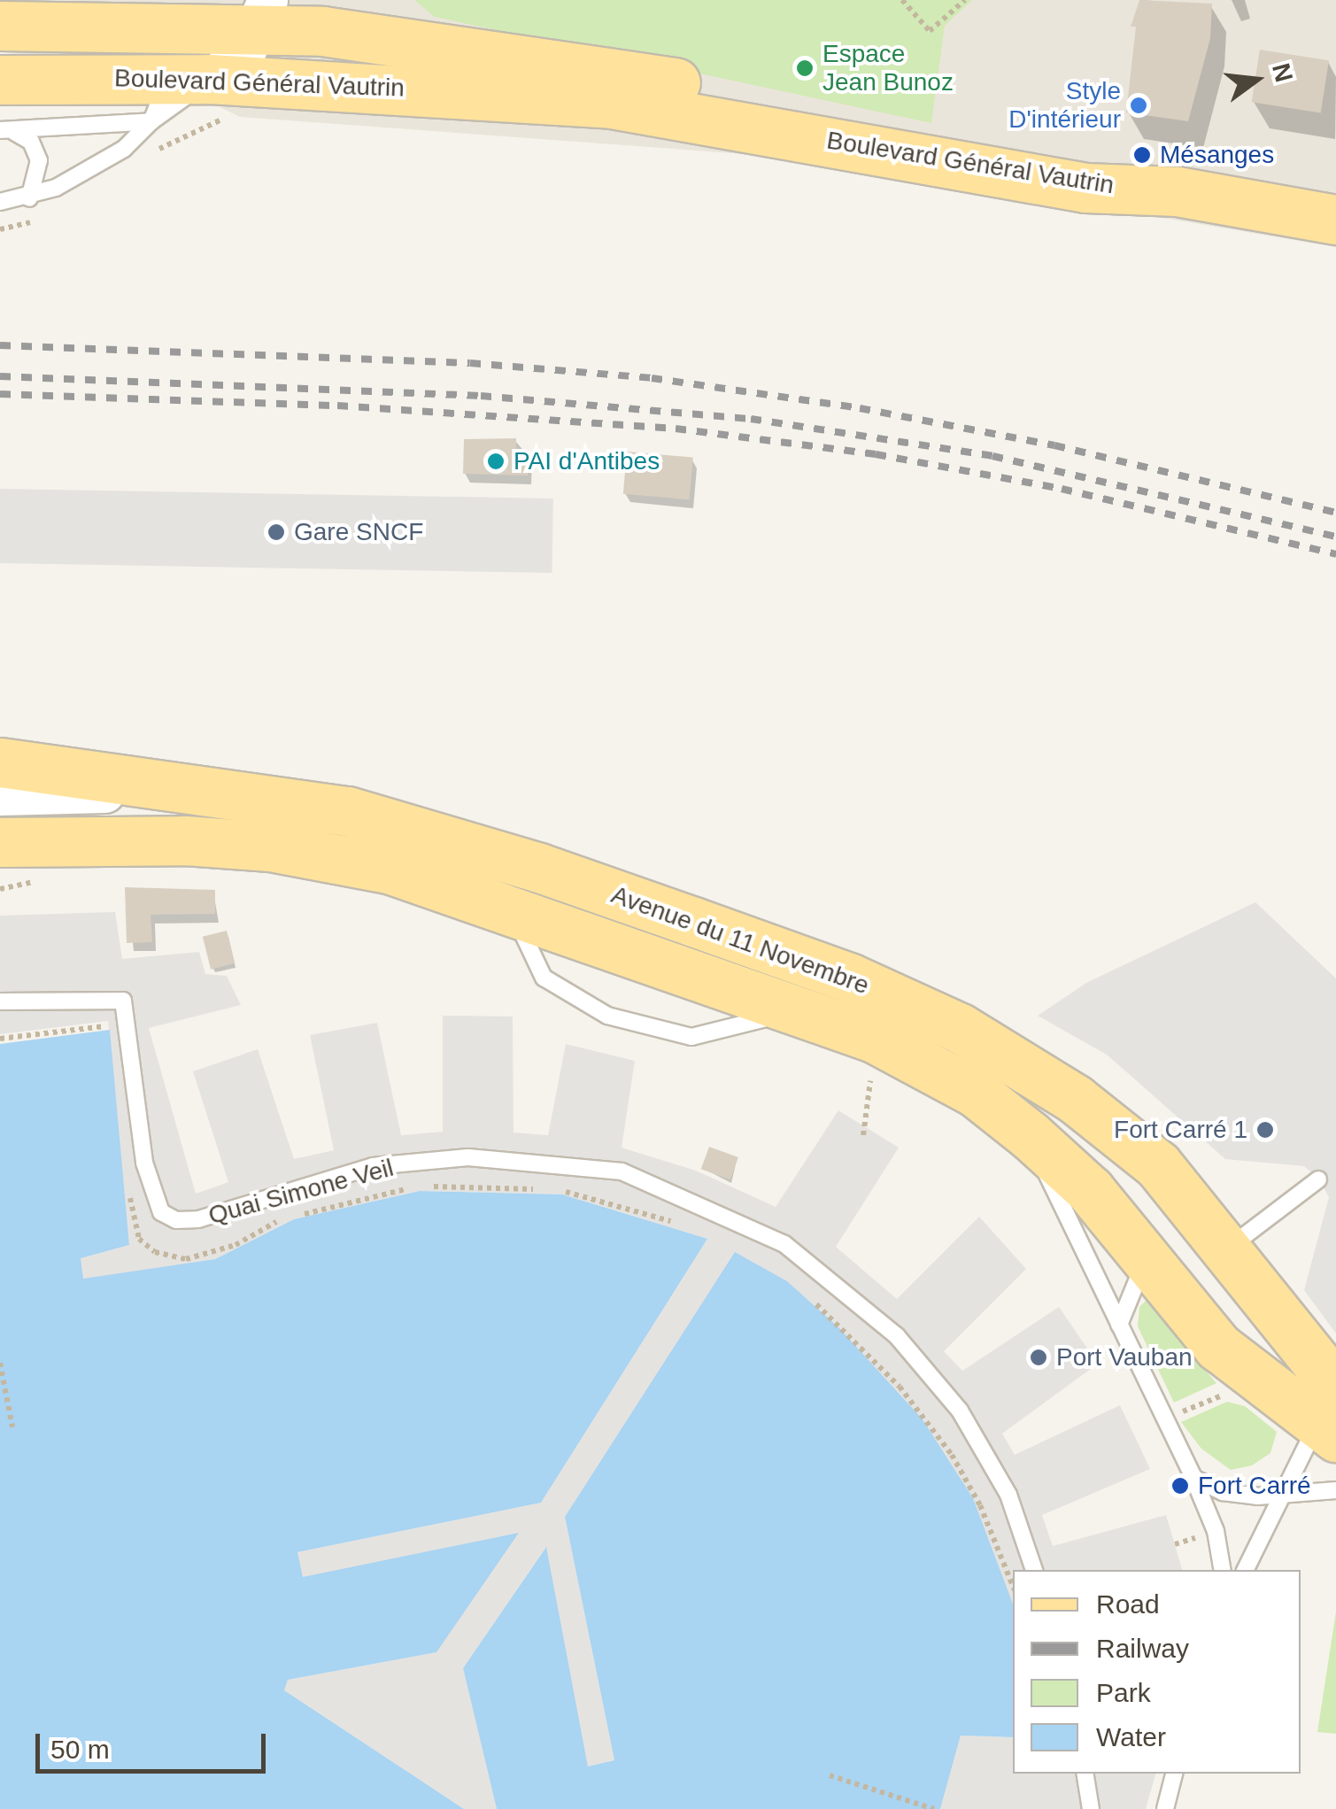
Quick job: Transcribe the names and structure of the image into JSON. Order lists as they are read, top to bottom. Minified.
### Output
{"streets":{"main road":["Boulevard Général Vautrin","Avenue du 11 Novembre"],"lane":["Quai Simone Veil"]},"places":["Espace Jean Bunoz","Style D'intérieur","Mésanges","PAI d'Antibes","Gare SNCF","Fort Carré 1","Port Vauban","Fort Carré"],"legend":["Road","Railway","Park","Water"],"scale_bar":"50 m","north":"right"}
